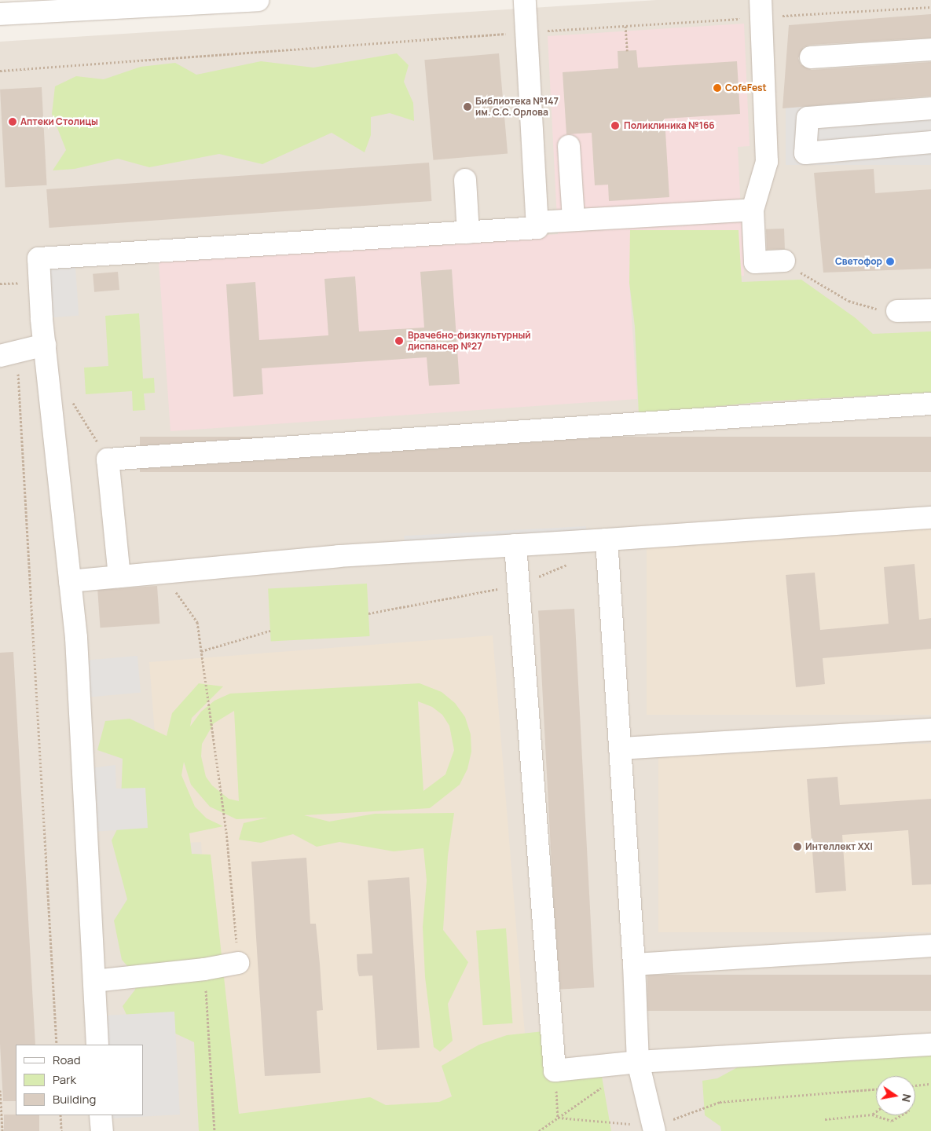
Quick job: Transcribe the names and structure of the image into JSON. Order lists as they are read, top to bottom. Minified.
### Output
{"places":["CofeFest","Библиотека №147 им. С.С. Орлова","Аптеки Столицы","Поликлиника №166","Светофор","Врачебно-физкультурный диспансер №27","Интеллект XXI"],"legend":["Road","Park","Building"],"north":"right"}
